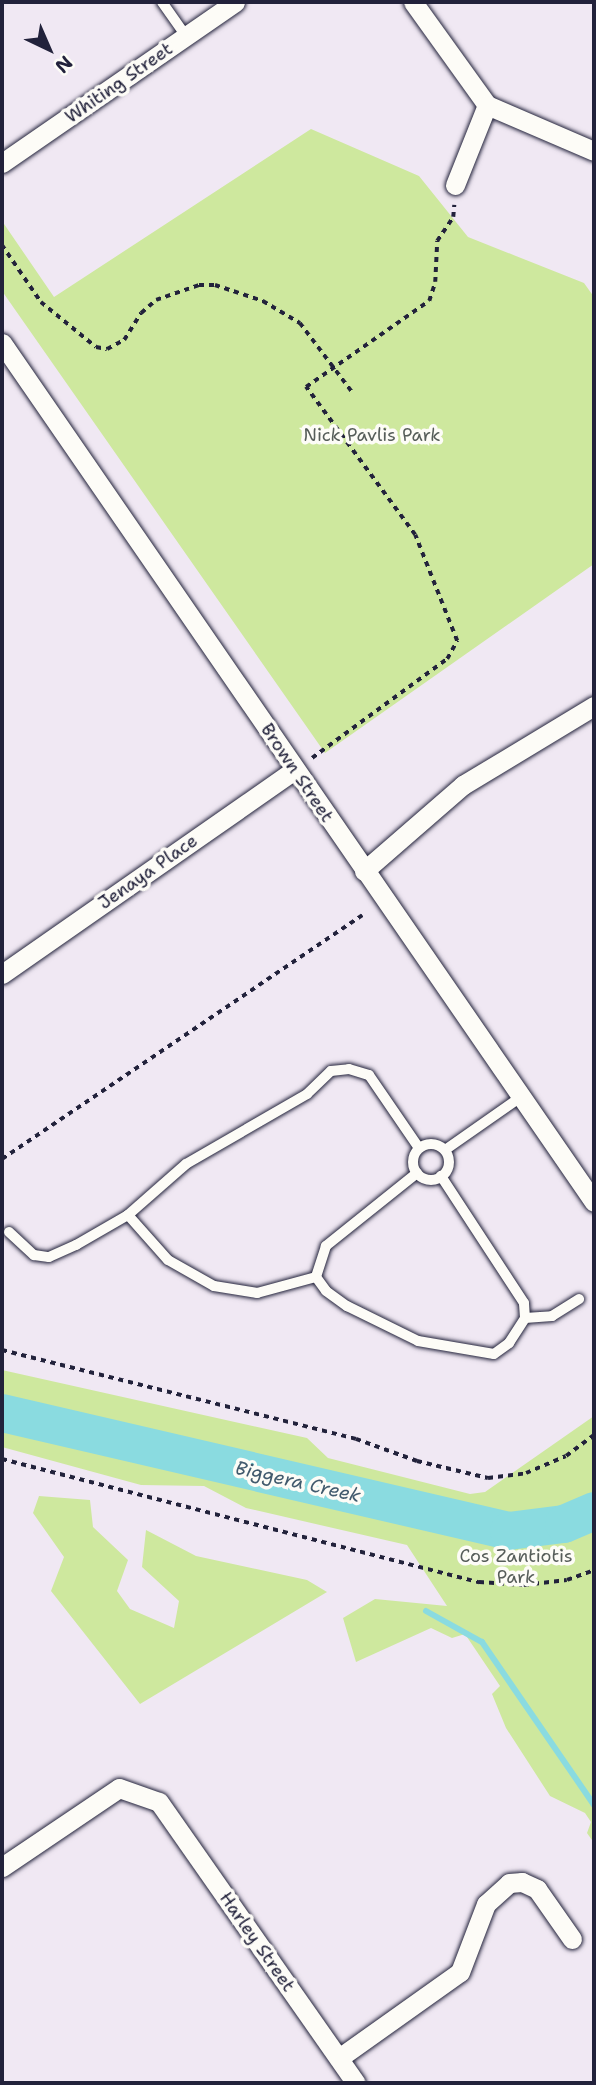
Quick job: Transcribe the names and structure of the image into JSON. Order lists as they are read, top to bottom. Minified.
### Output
{"streets":{"street":["Whiting Street","Brown Street","Jenaya Place","Harley Street"]},"crossings":[["Brown Street","Jenaya Place"]],"water":["Biggera Creek"],"parks":["Nick Pavlis Park","Cos Zantiotis Park"],"north":"bottom right"}
